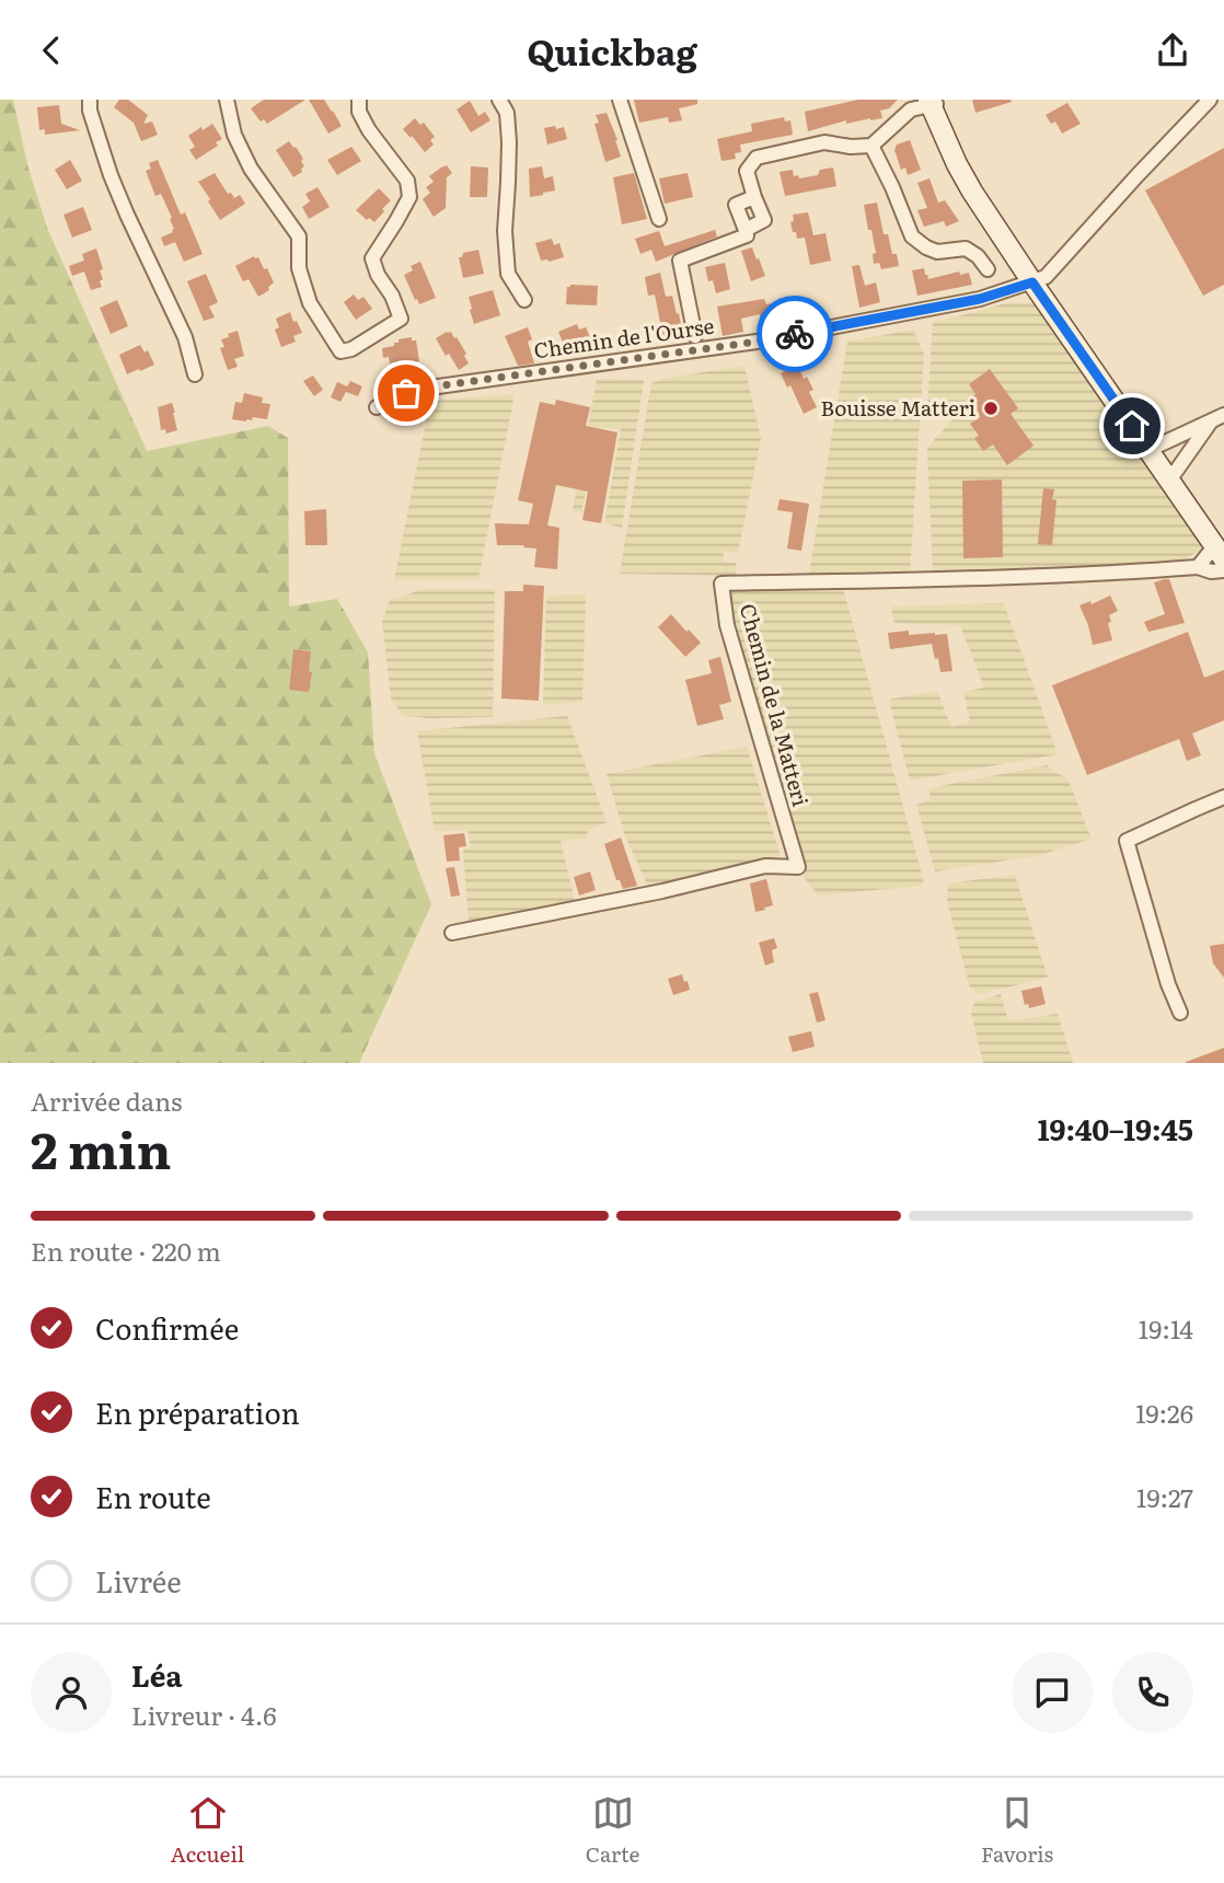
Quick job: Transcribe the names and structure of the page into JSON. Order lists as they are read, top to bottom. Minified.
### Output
{"streets":{"street":["Chemin de l'Ourse","Chemin de la Matteri"]},"places":["Bouisse Matteri"],"page":{"header":"Quickbag","heading":["2 min","Arrivée dans","19:40–19:45"],"panel":["Léa","Livreur · 4.6"],"bar":"En route · 220 m","list":[["Confirmée","19:14"],["En préparation","19:26"],["En route","19:27"],"Livrée"],"tabs":["Accueil","Carte","Favoris"]}}
